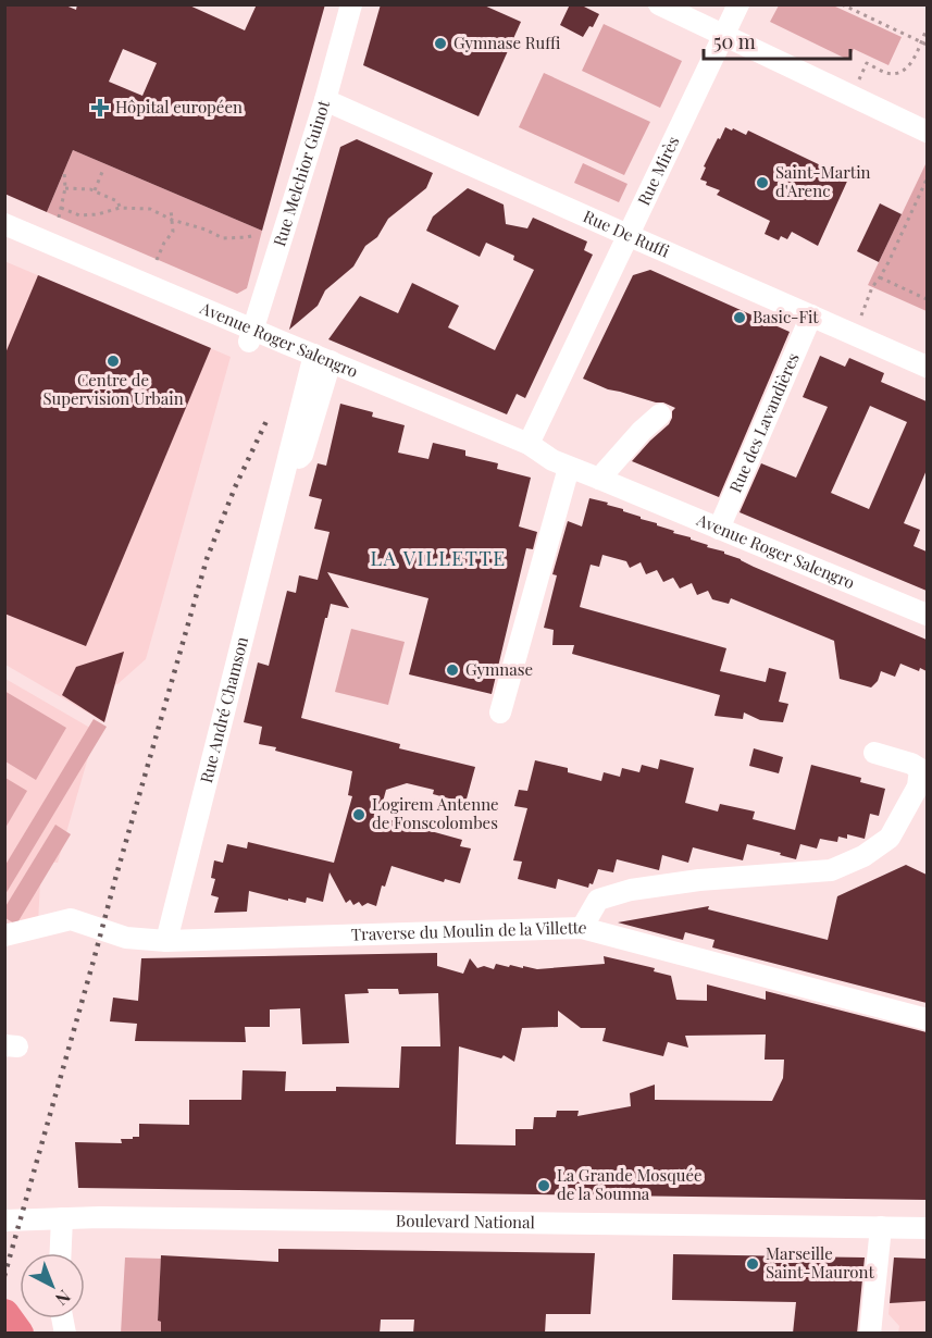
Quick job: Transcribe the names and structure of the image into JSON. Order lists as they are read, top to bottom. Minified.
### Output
{"streets":{"street":["Rue Mirès","Rue Melchior Guinot","Rue De Ruffi","Avenue Roger Salengro","Rue des Lavandières","Rue André Chamson","Traverse du Moulin de la Villette","Boulevard National"]},"crossings":[["Rue Mirès","Rue De Ruffi"],["Rue Mirès","Avenue Roger Salengro"],["Rue Melchior Guinot","Rue De Ruffi"],["Rue Melchior Guinot","Avenue Roger Salengro"],["Rue De Ruffi","Rue des Lavandières"],["Avenue Roger Salengro","Rue des Lavandières"],["Avenue Roger Salengro","Rue André Chamson"],["Rue André Chamson","Traverse du Moulin de la Villette"]],"districts":["LA VILLETTE"],"places":{"other":["Gymnase Ruffi","Saint-Martin d'Arenc","Basic-Fit","Centre de Supervision Urbain","Gymnase","Logirem Antenne de Fonscolombes","La Grande Mosquée de la Sounna","Marseille Saint-Mauront"],"health":["Hôpital européen"]},"scale_bar":"50 m","north":"bottom right"}
